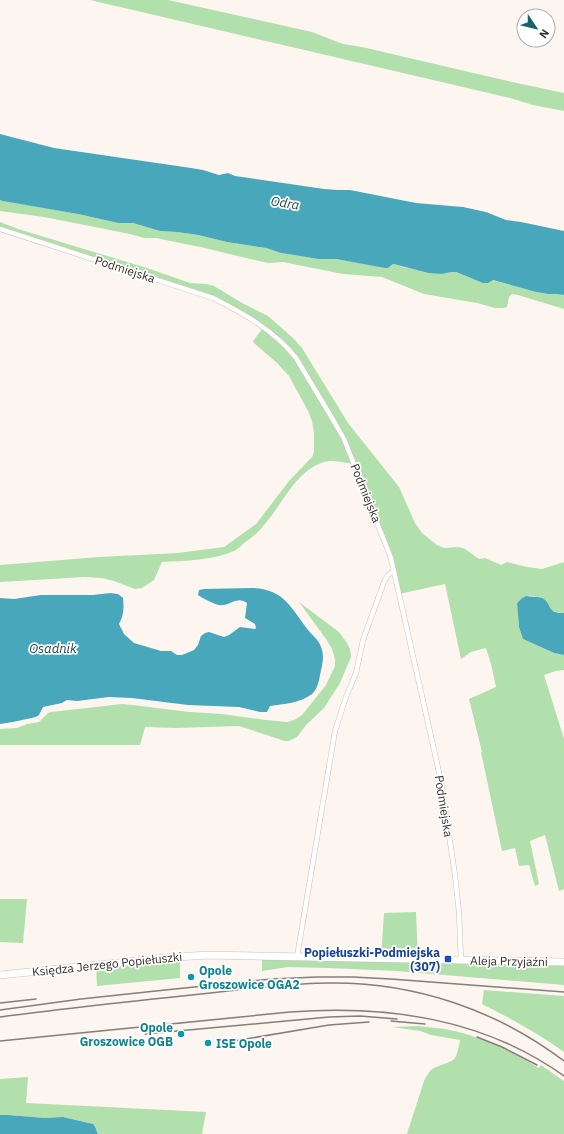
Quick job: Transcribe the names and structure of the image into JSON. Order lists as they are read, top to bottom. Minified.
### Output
{"streets":{"main road":["Aleja Przyjaźni","Księdza Jerzego Popiełuszki"],"street":["Podmiejska"]},"crossings":[["Podmiejska","Aleja Przyjaźni"],["Podmiejska","Księdza Jerzego Popiełuszki"],["Aleja Przyjaźni","Księdza Jerzego Popiełuszki"]],"water":["Odra","Osadnik"],"places":{"transit":["Popiełuszki-Podmiejska (307)"],"other":["Opole Groszowice OGA2","Opole Groszowice OGB","ISE Opole"]},"north":"bottom right"}
